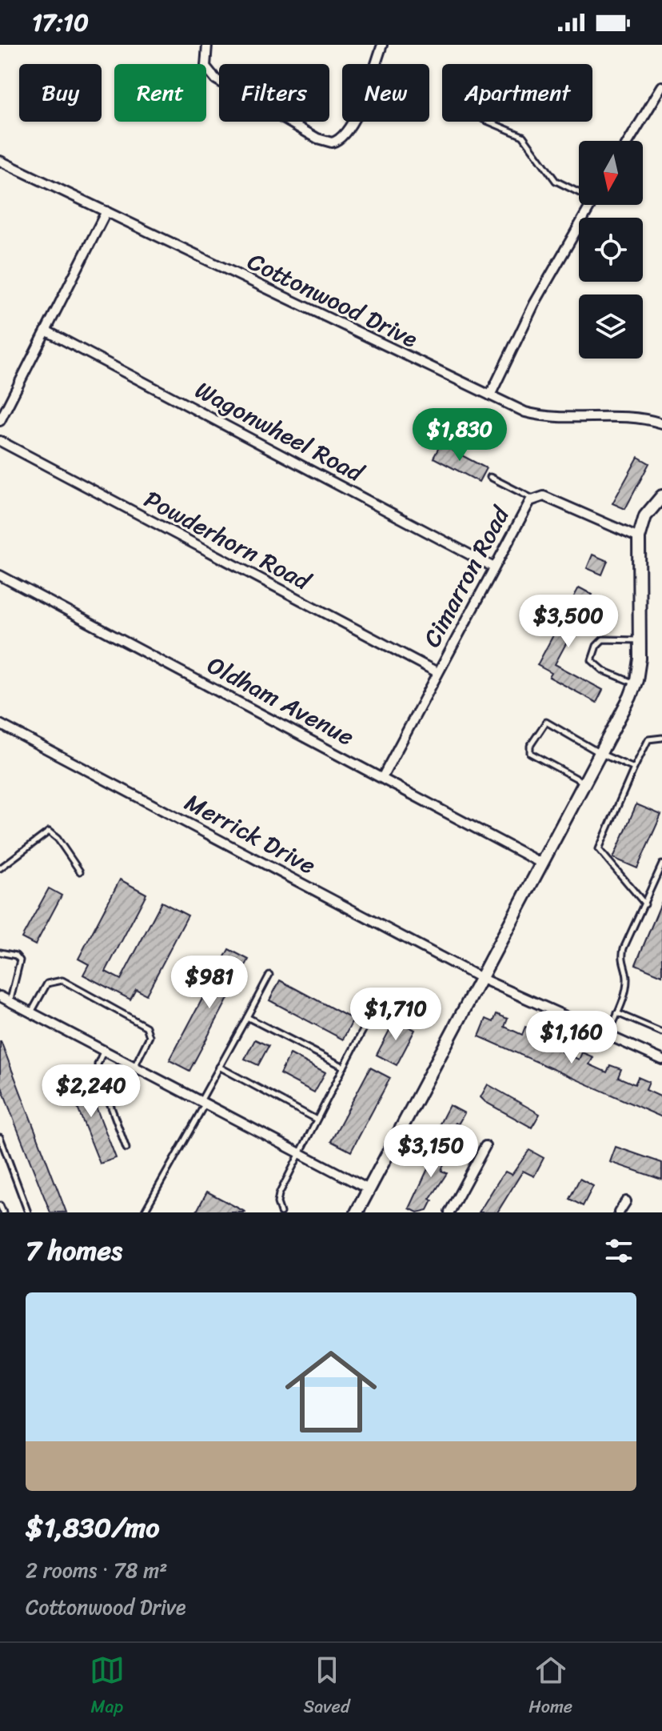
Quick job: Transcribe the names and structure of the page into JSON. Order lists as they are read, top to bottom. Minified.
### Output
{"streets":{"street":["Cottonwood Drive","Wagonwheel Road","Powderhorn Road","Cimarron Road","Oldham Avenue","Merrick Drive"]},"crossings":[["Wagonwheel Road","Cimarron Road"],["Powderhorn Road","Cimarron Road"],["Cimarron Road","Oldham Avenue"]],"north":"bottom","page":{"status":"17:10","chip":["Buy","Rent","Filters","New","Apartment"],"price":["$1,830","$3,500","$981","$1,710","$1,160","$2,240","$3,150"],"heading":"7 homes","list":[{"name":"$1,830/mo","note":"2 rooms · 78 m² · Cottonwood Drive"}],"tabs":["Map","Saved","Home"]}}
